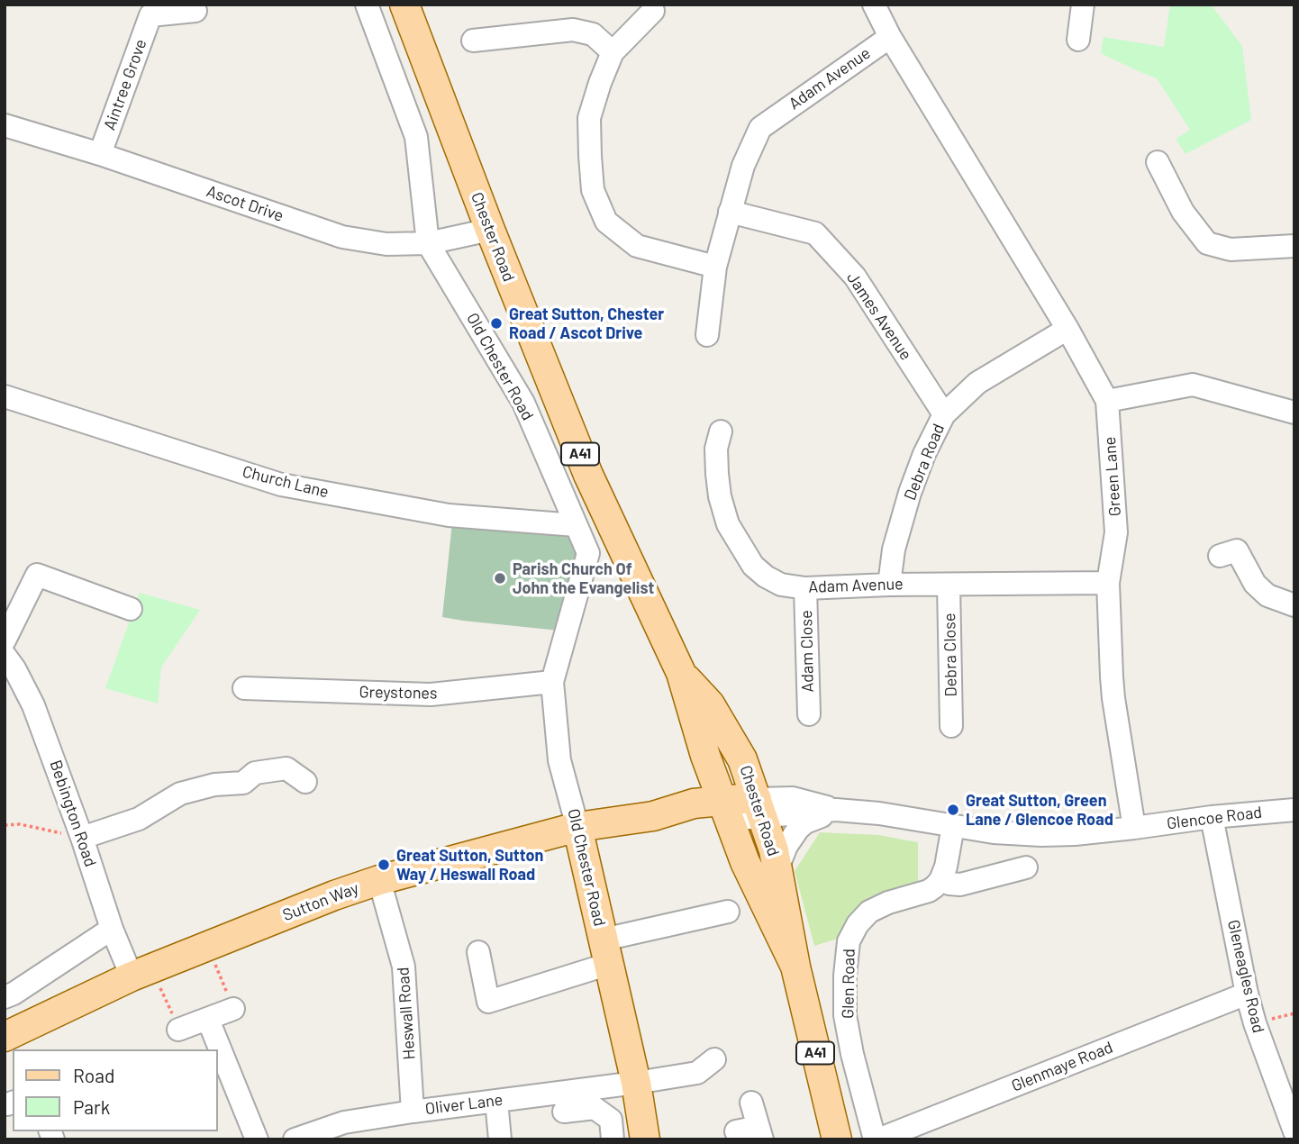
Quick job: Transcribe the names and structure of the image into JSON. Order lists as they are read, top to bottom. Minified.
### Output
{"streets":{"main road":["Chester Road","Old Chester Road","A41","Sutton Way"],"street":["Adam Avenue","Aintree Grove","Ascot Drive","James Avenue","Debra Road","Green Lane","Church Lane","Adam Close","Debra Close","Greystones","Bebington Road","Glencoe Road","Gleneagles Road","Glen Road","Heswall Road","Glenmaye Road","Oliver Lane"]},"crossings":[["Adam Avenue","James Avenue"],["Adam Avenue","Debra Road"],["Adam Avenue","Green Lane"],["Adam Avenue","Adam Close"],["Adam Avenue","Debra Close"],["Aintree Grove","Ascot Drive"],["Ascot Drive","Chester Road"],["Ascot Drive","Old Chester Road"],["Chester Road","Sutton Way"],["James Avenue","Debra Road"],["Old Chester Road","Church Lane"],["Old Chester Road","Greystones"],["Old Chester Road","Sutton Way"],["Old Chester Road","Oliver Lane"],["Debra Road","Green Lane"],["Green Lane","Glencoe Road"],["Bebington Road","Sutton Way"],["Glencoe Road","Gleneagles Road"],["Sutton Way","Heswall Road"],["Gleneagles Road","Glenmaye Road"],["Glen Road","Glenmaye Road"],["Heswall Road","Oliver Lane"]],"places":["Great Sutton, Chester Road / Ascot Drive","Parish Church Of John the Evangelist","Great Sutton, Green Lane / Glencoe Road","Great Sutton, Sutton Way / Heswall Road"],"legend":["Road","Park"]}
